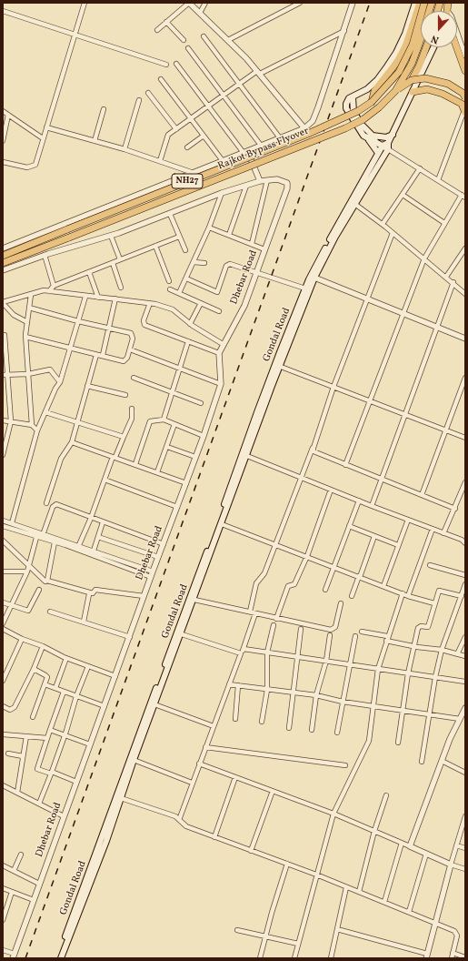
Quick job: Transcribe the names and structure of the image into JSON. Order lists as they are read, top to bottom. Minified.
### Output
{"streets":{"highway":["Rajkot Bypass Flyover","NH27"],"main road":["Gondal Road"],"street":["Dhebar Road"]},"crossings":[["Rajkot Bypass Flyover","NH27"]],"north":"bottom"}
